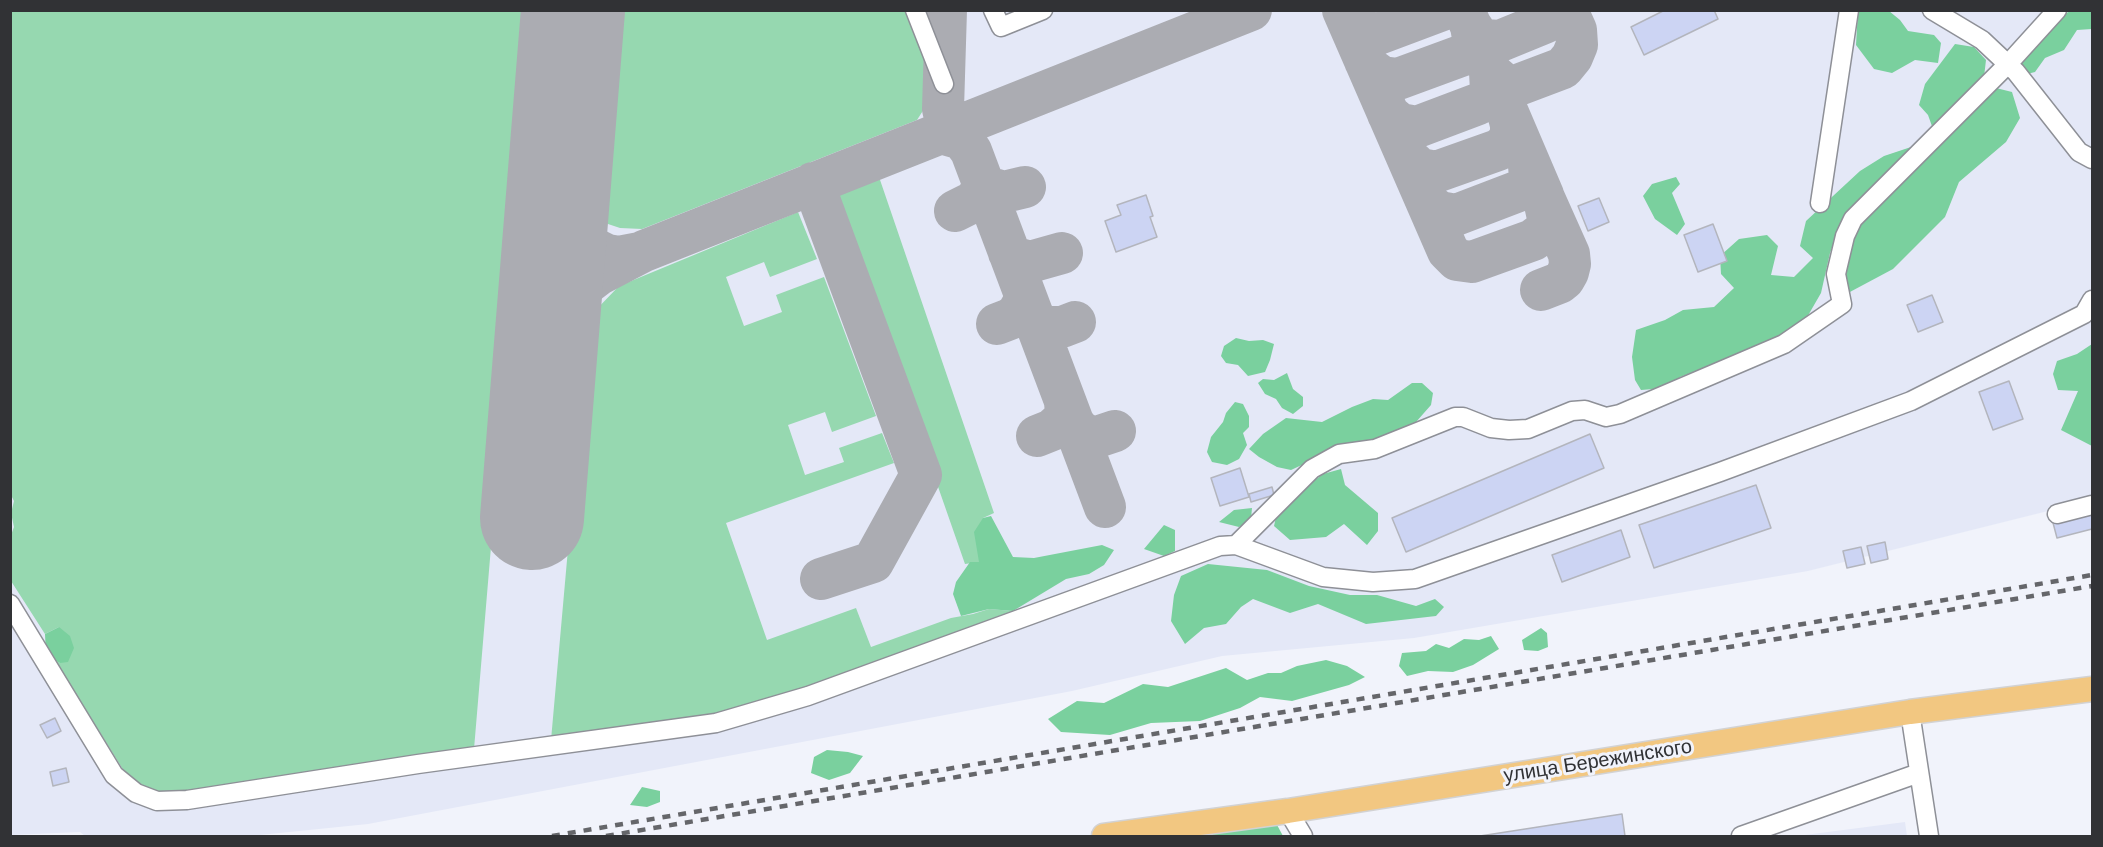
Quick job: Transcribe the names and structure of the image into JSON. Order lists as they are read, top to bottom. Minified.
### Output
{"streets":{"main road":["улица Бережинского"]}}
